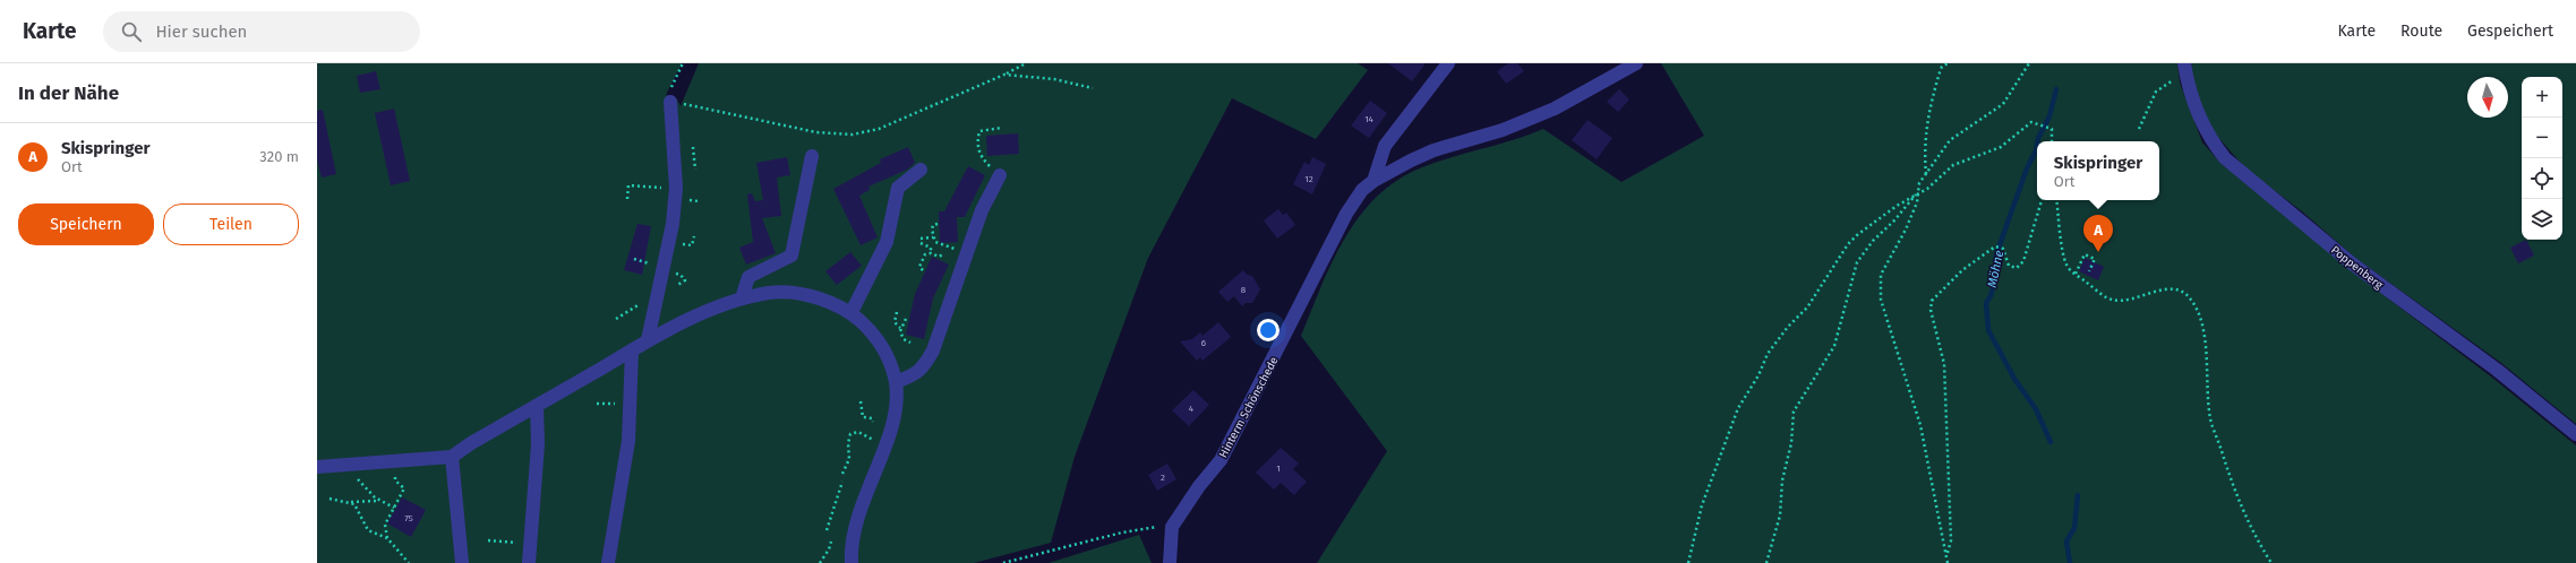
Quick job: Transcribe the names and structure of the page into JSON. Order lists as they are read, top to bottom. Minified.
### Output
{"streets":{"street":["Poppenberg","Hinterm Schönschede"]},"water":["Möhne"],"house_numbers":["14","12","8","6","4","1","2","75"],"north":"bottom","page":{"header":"Karte","search":"Hier suchen","nav":["Karte","Route","Gespeichert"],"heading":"In der Nähe","map_buttons":["+","−"],"list":[{"mark":"A","name":"Skispringer","note":"Ort","value":"320 m"}],"popup":["Skispringer","Ort"],"buttons":["Speichern","Teilen"],"pins":"A"}}
